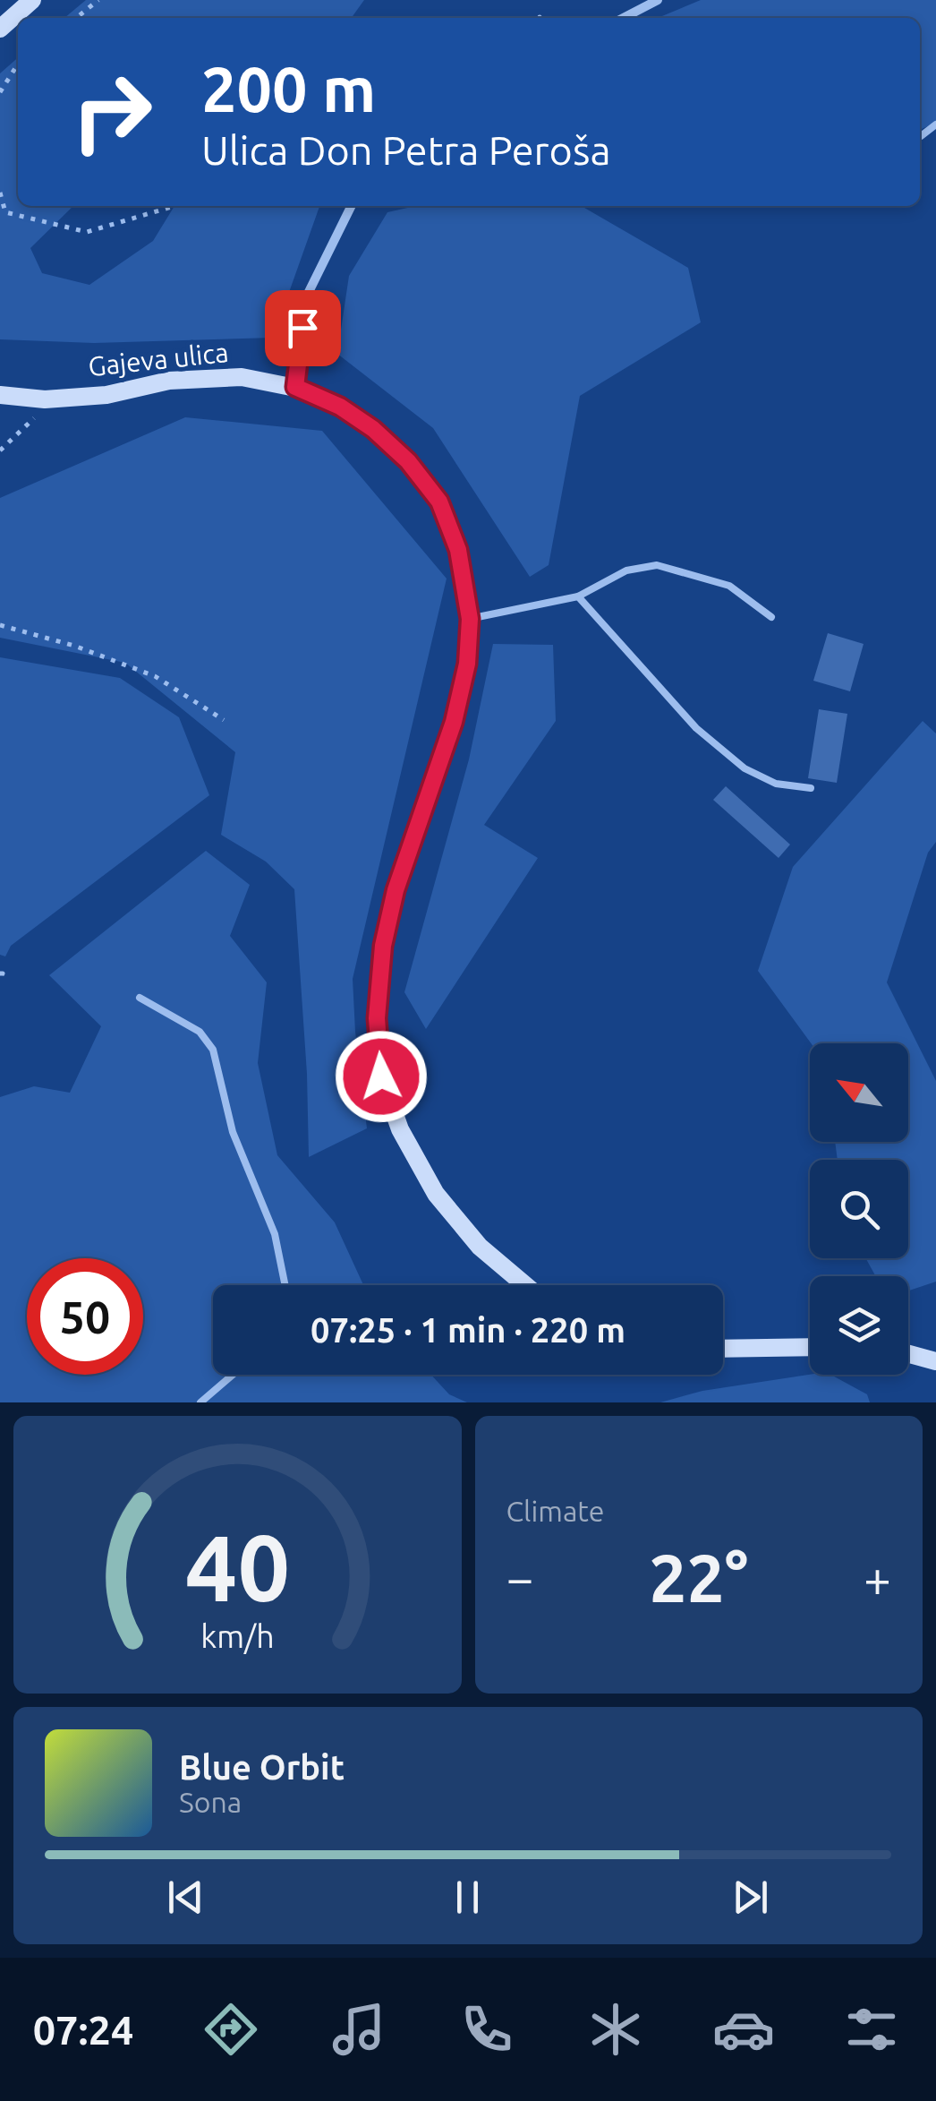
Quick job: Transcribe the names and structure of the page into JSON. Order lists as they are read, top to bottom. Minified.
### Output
{"streets":{"main road":["Gajeva ulica"]},"north":"top left","page":{"turn":["200 m","Ulica Don Petra Peroša"],"limit":"50","trip":"07:25 · 1 min · 220 m","tile":"Climate","heat":["−","22°","+"],"song":["Blue Orbit","Sona"],"tabs":"07:24","gauge":["40","km/h"]}}
